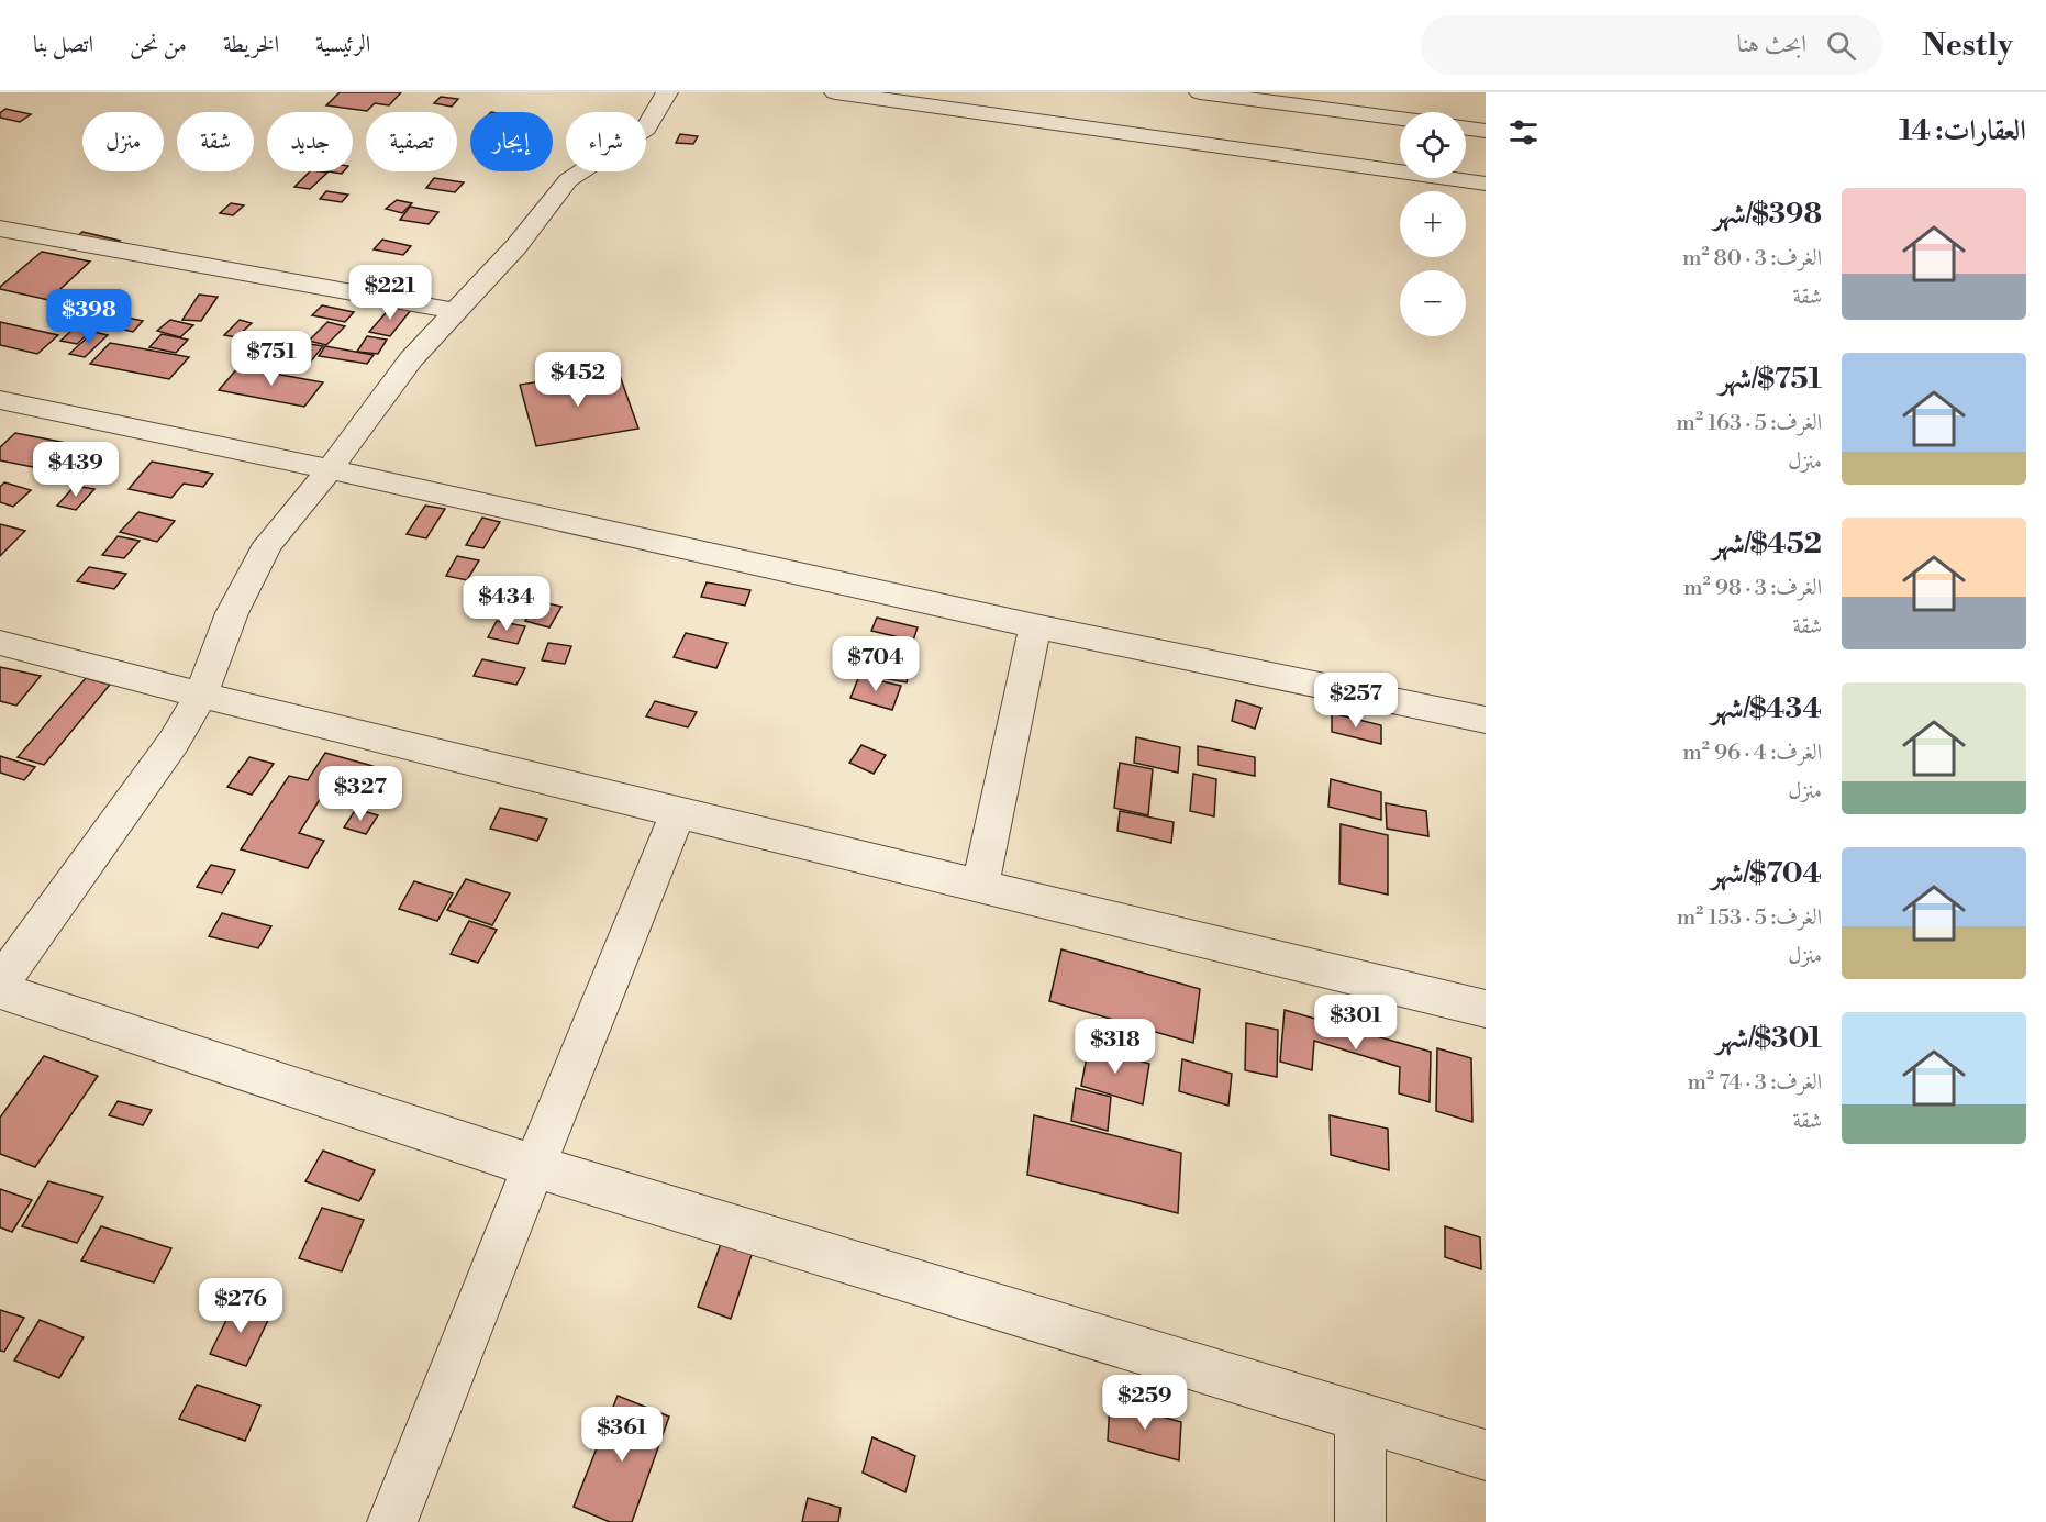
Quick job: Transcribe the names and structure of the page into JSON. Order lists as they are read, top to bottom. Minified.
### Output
{"page":{"header":"Nestly","search":"ابحث هنا","nav":["الرئيسية","الخريطة","من نحن","اتصل بنا"],"heading":"العقارات: 14","map_buttons":["+","−"],"chip":["شراء","إيجار","تصفية","جديد","شقة","منزل"],"list":[{"name":"$398/شهر","note":"الغرف: 3 · 80 m² · شقة"},{"name":"$751/شهر","note":"الغرف: 5 · 163 m² · منزل"},{"name":"$452/شهر","note":"الغرف: 3 · 98 m² · شقة"},{"name":"$434/شهر","note":"الغرف: 4 · 96 m² · منزل"},{"name":"$704/شهر","note":"الغرف: 5 · 153 m² · منزل"},{"name":"$301/شهر","note":"الغرف: 3 · 74 m² · شقة"}],"price":["$221","$398","$751","$452","$439","$434","$704","$257","$327","$301","$318","$276","$259","$361"]}}
